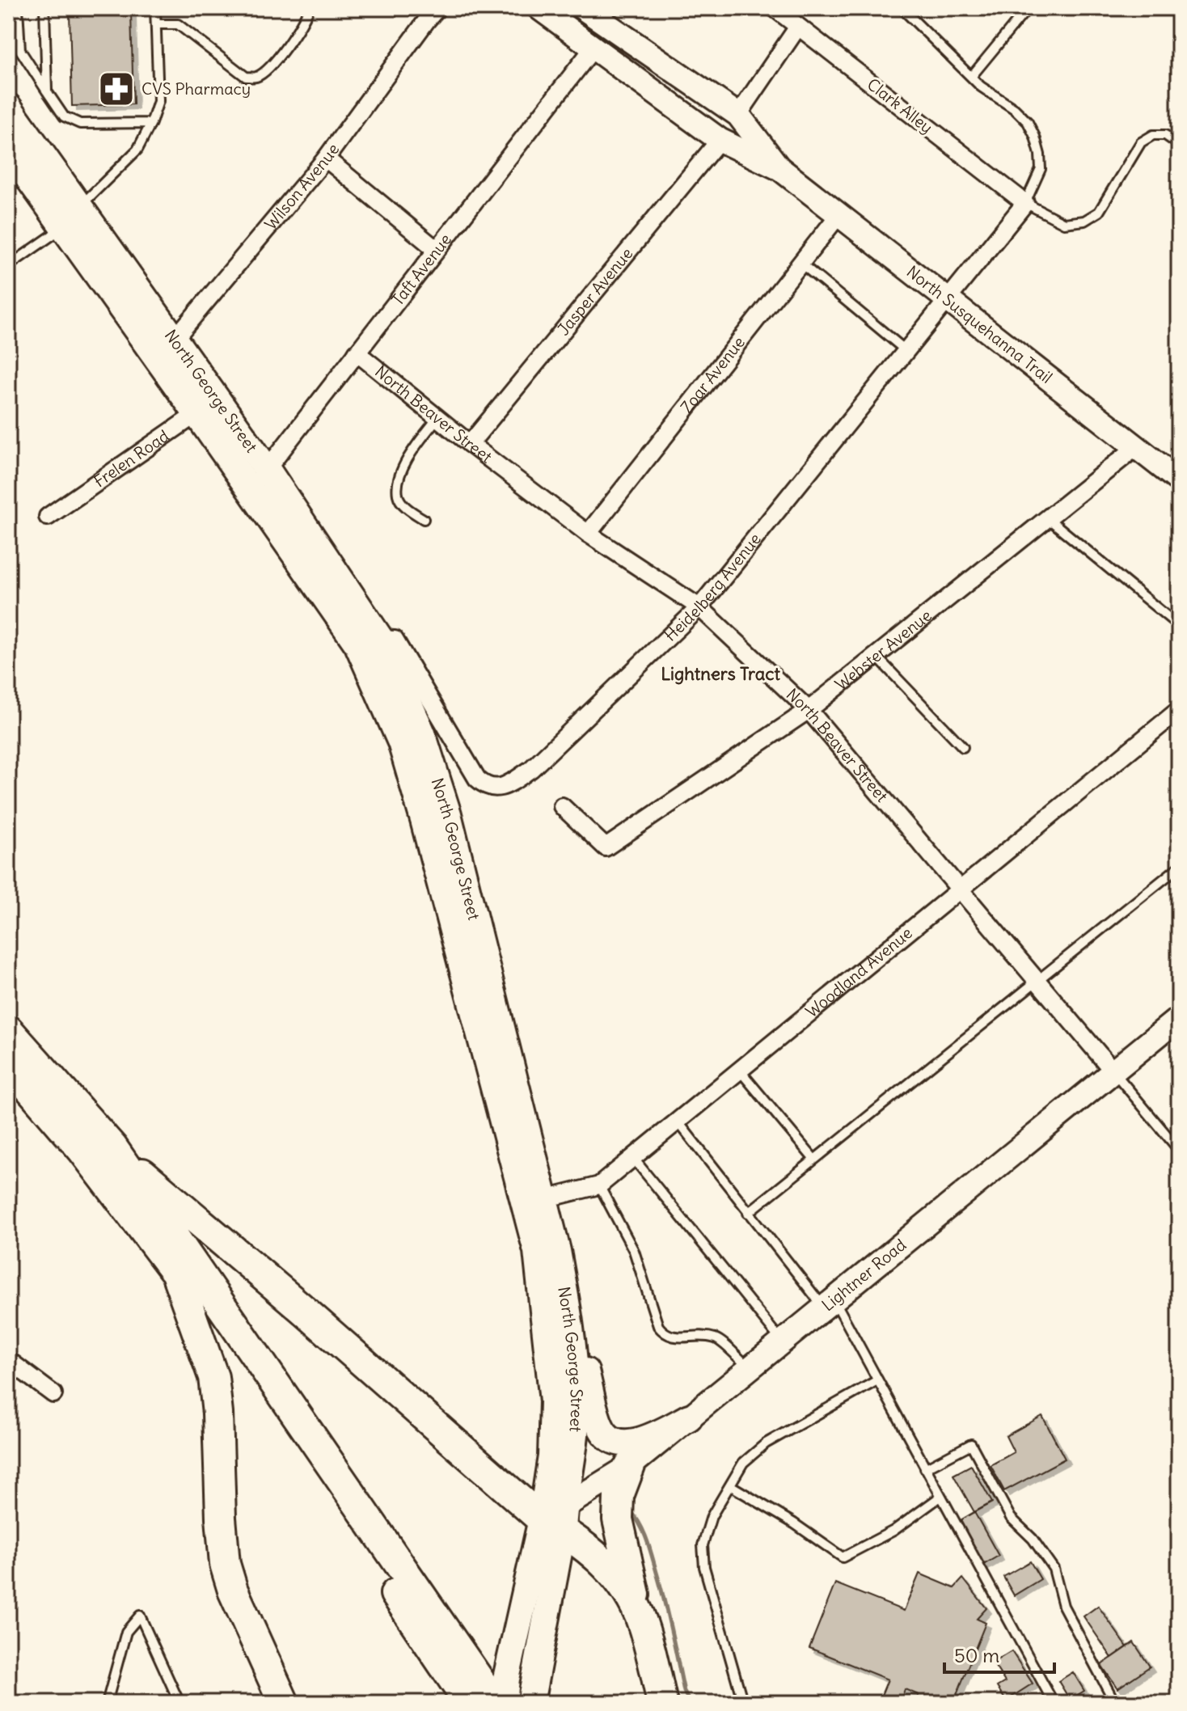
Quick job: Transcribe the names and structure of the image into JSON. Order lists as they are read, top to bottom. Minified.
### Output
{"streets":{"main road":["North Susquehanna Trail","North George Street","Lightner Road"],"street":["Clark Alley","Wilson Avenue","Taft Avenue","Jasper Avenue","Zoar Avenue","North Beaver Street","Frelen Road","Heidelberg Avenue","Webster Avenue","Woodland Avenue"]},"crossings":[["Clark Alley","Heidelberg Avenue"],["Wilson Avenue","North George Street"],["Taft Avenue","North Susquehanna Trail"],["Taft Avenue","North George Street"],["Taft Avenue","North Beaver Street"],["Jasper Avenue","North Susquehanna Trail"],["Jasper Avenue","North Beaver Street"],["North Susquehanna Trail","Zoar Avenue"],["North Susquehanna Trail","Heidelberg Avenue"],["North Susquehanna Trail","Webster Avenue"],["Zoar Avenue","North Beaver Street"],["North George Street","Frelen Road"],["North George Street","Heidelberg Avenue"],["North George Street","Woodland Avenue"],["North George Street","Lightner Road"],["North Beaver Street","Heidelberg Avenue"],["North Beaver Street","Webster Avenue"],["North Beaver Street","Woodland Avenue"],["North Beaver Street","Lightner Road"]],"districts":["Lightners Tract"],"places":{"pharmacy":["CVS Pharmacy"]},"scale_bar":"50 m"}
